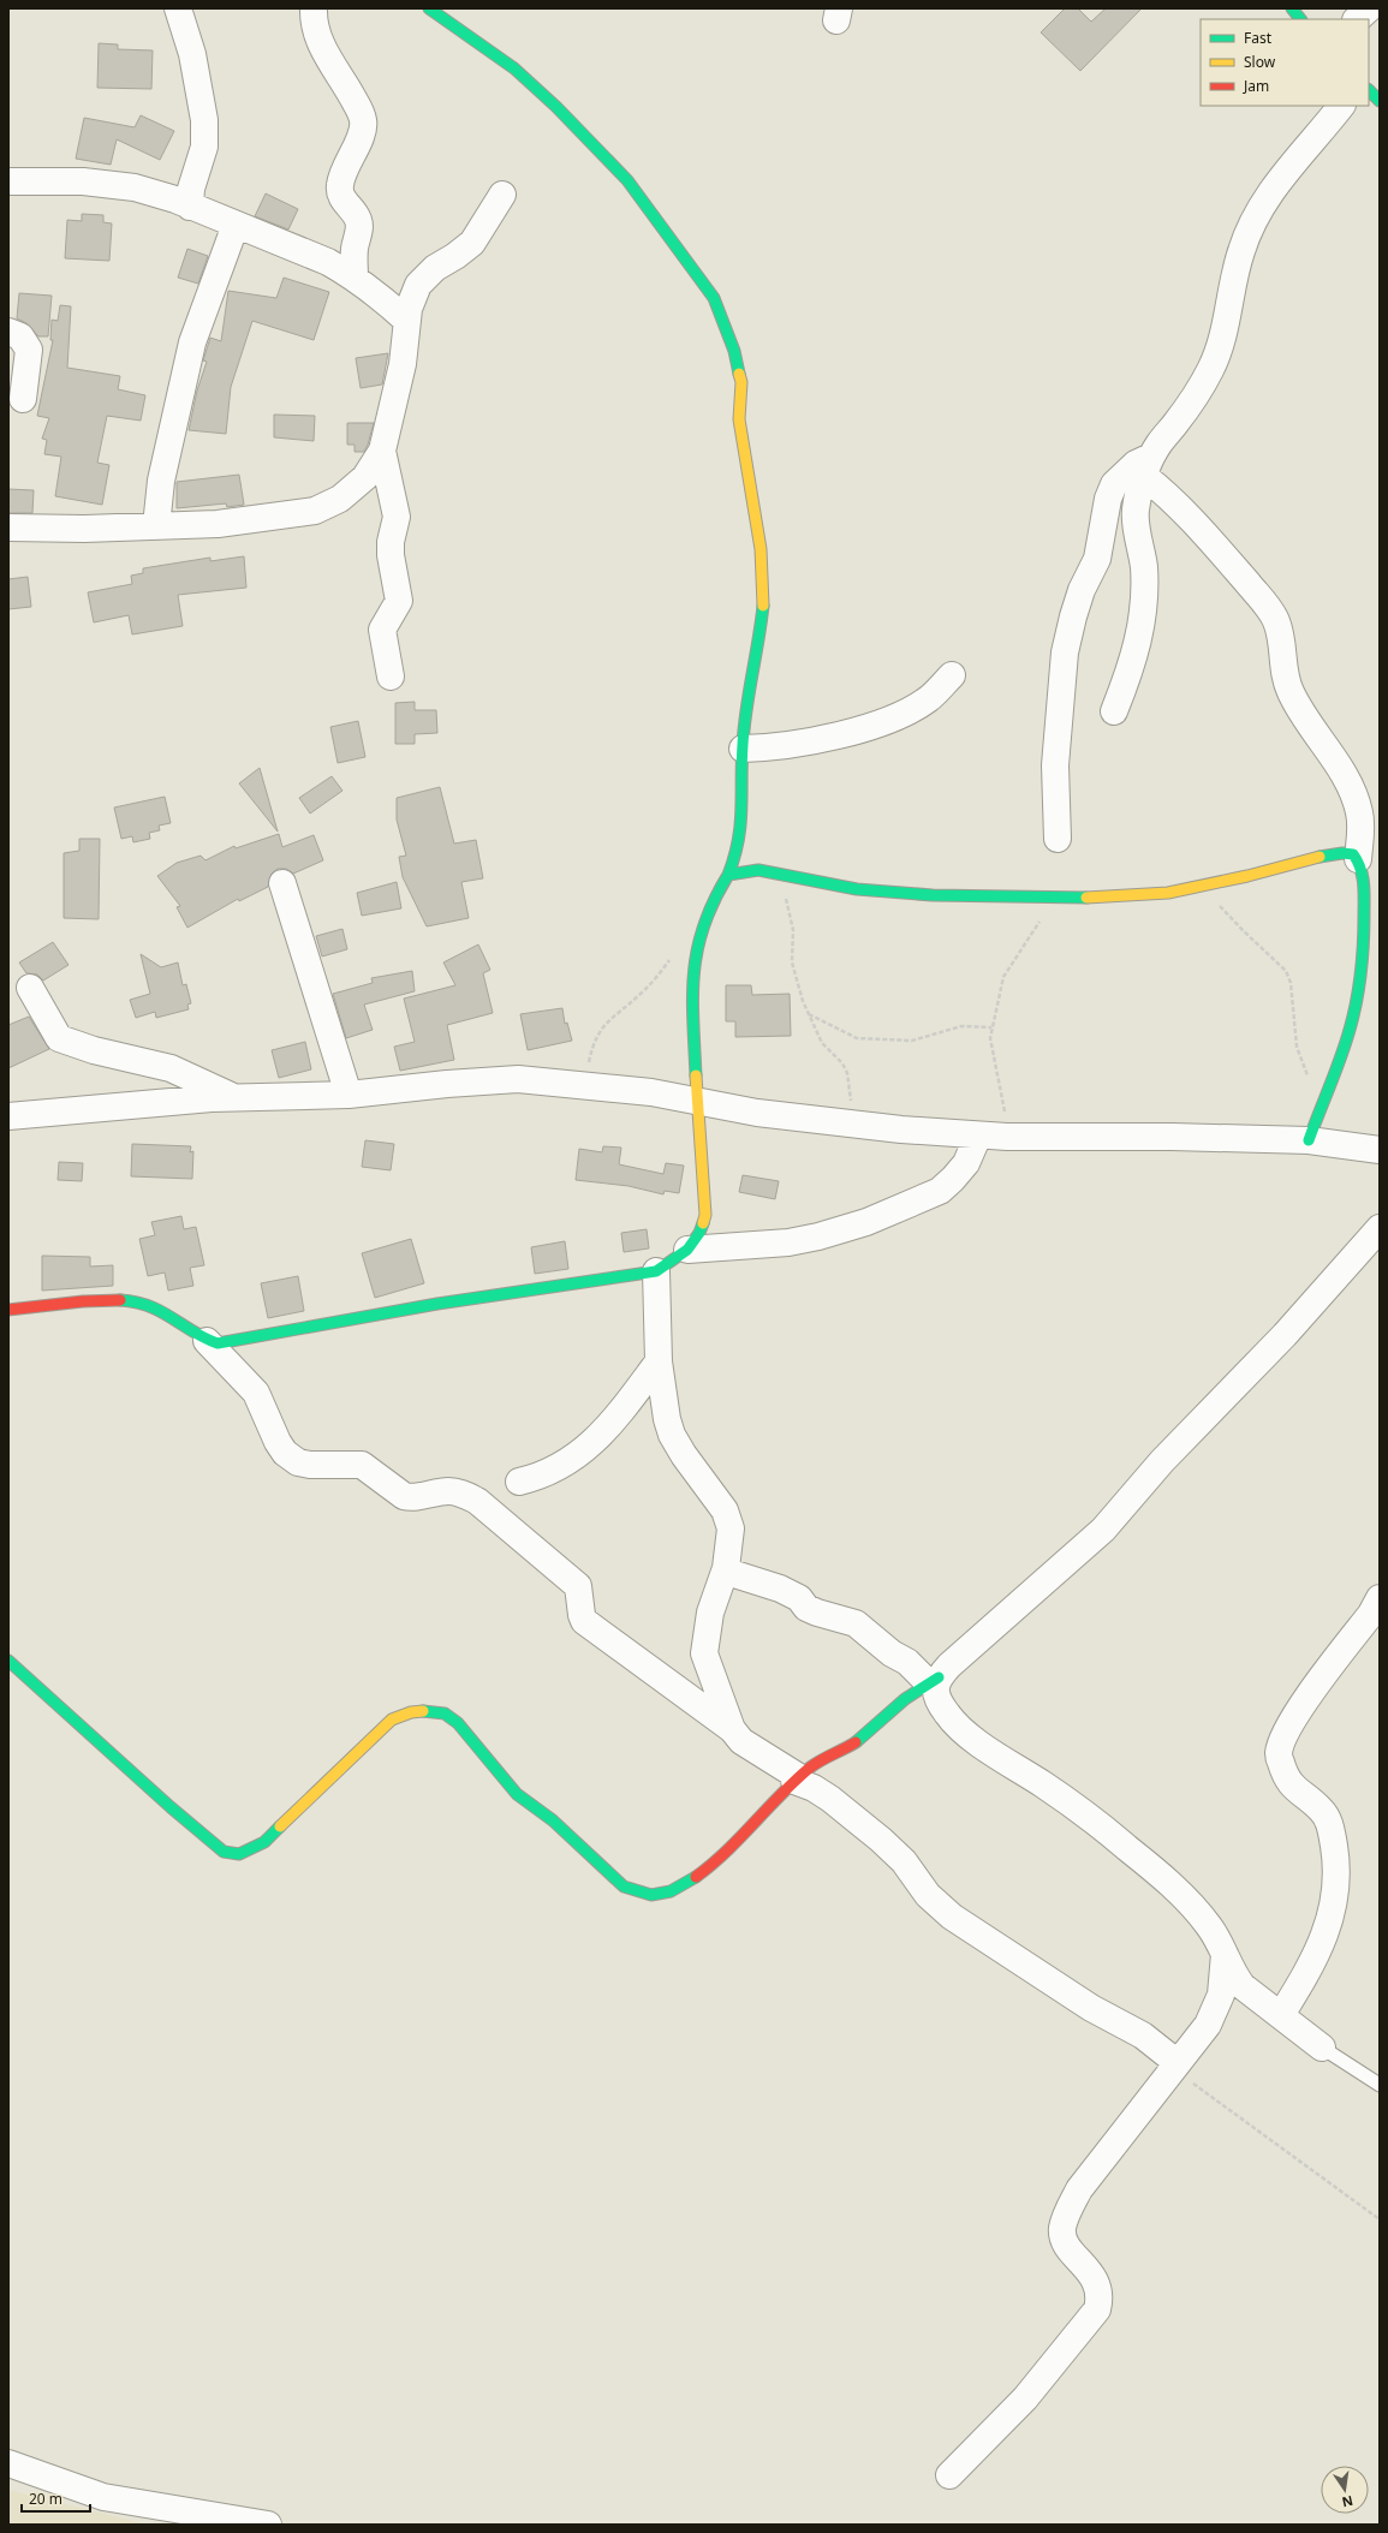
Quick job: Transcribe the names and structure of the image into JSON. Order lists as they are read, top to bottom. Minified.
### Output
{"legend":["Fast","Slow","Jam"],"scale_bar":"20 m","north":"bottom"}
